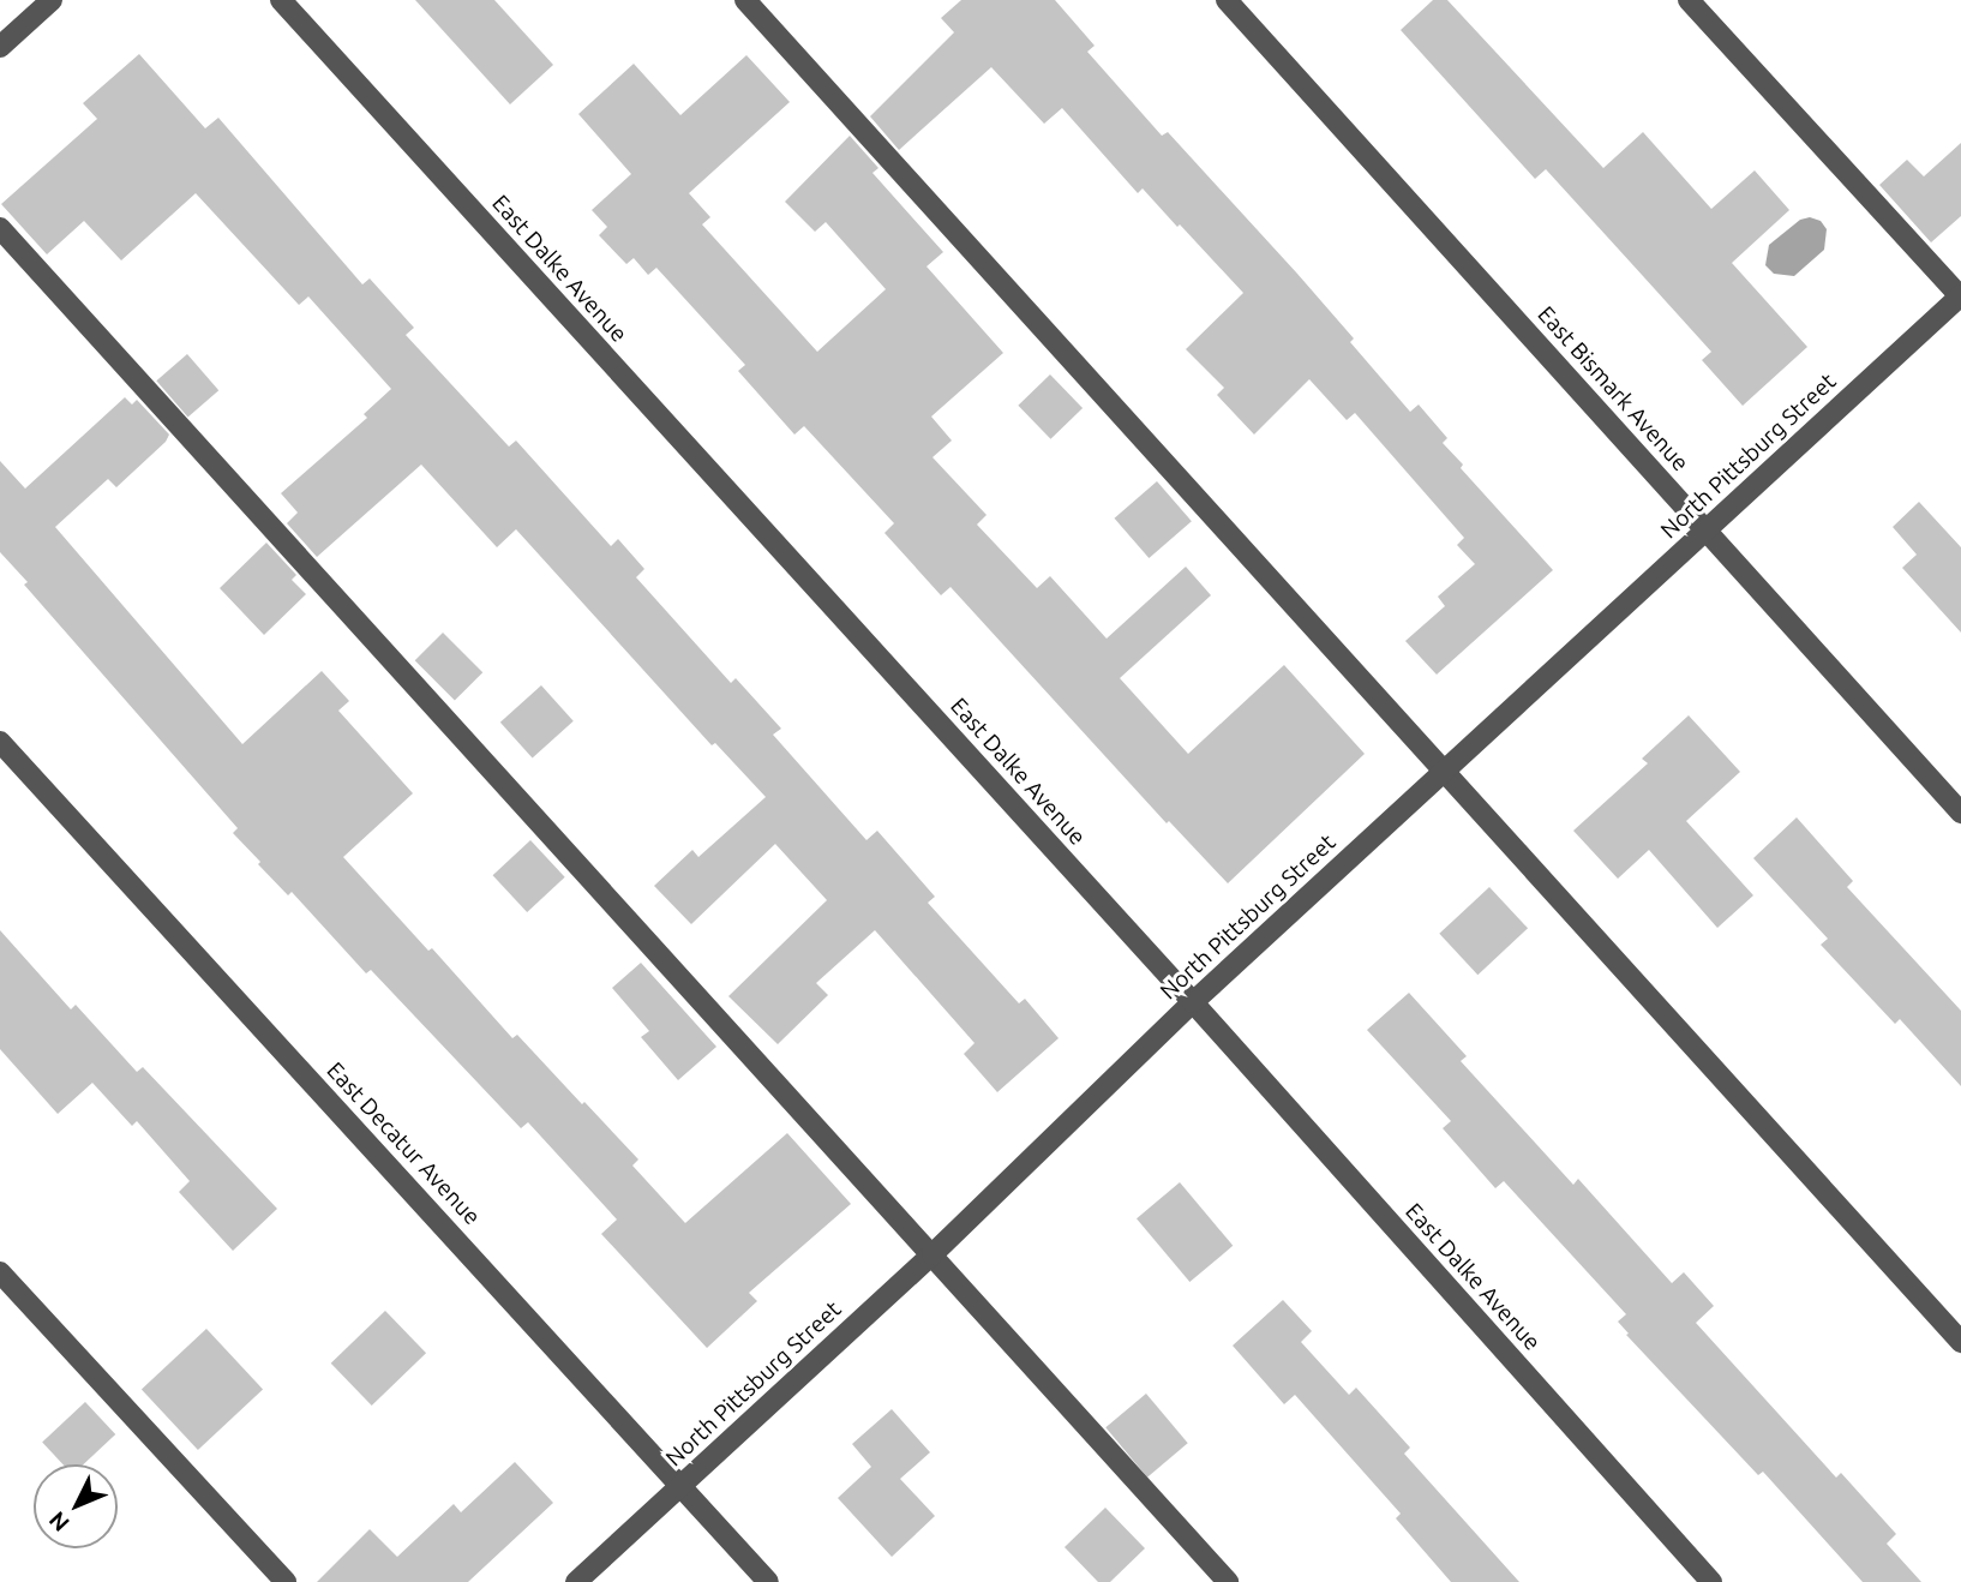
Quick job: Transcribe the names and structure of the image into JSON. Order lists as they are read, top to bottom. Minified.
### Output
{"streets":{"street":["East Dalke Avenue","East Bismark Avenue","North Pittsburg Street","East Decatur Avenue"]},"crossings":[["East Dalke Avenue","North Pittsburg Street"],["East Bismark Avenue","North Pittsburg Street"],["North Pittsburg Street","East Decatur Avenue"]],"north":"bottom left"}
